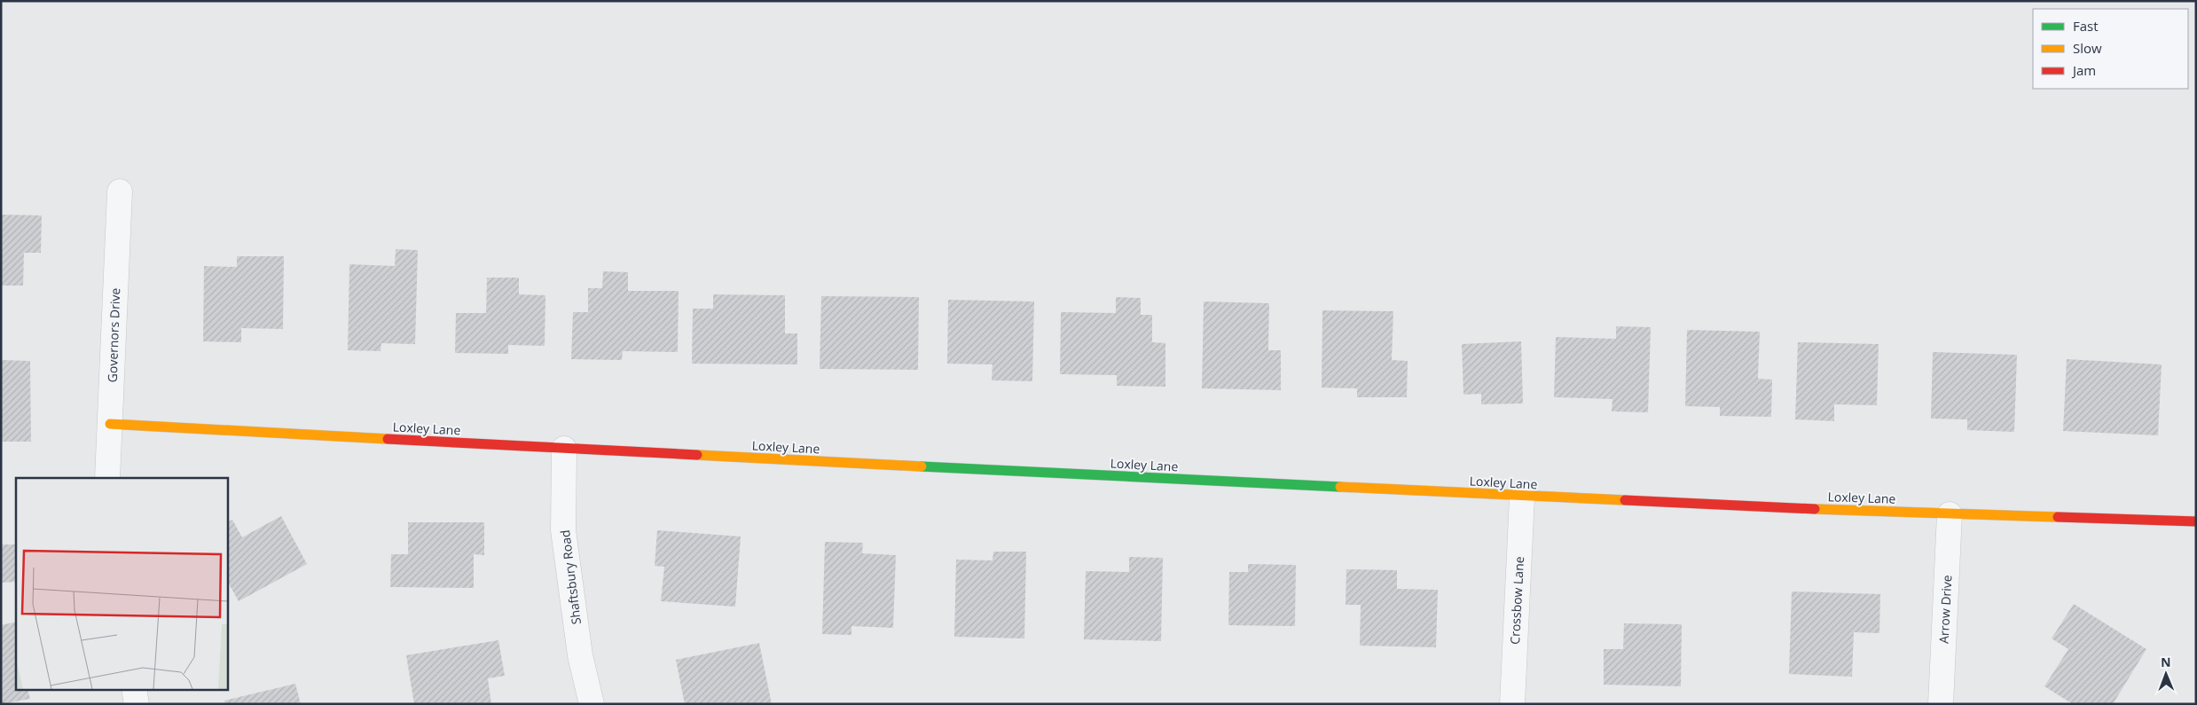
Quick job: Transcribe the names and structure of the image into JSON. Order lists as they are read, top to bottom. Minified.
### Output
{"streets":{"street":["Governors Drive","Loxley Lane","Shaftsbury Road","Crossbow Lane","Arrow Drive"]},"crossings":[["Governors Drive","Loxley Lane"],["Loxley Lane","Shaftsbury Road"],["Loxley Lane","Crossbow Lane"],["Loxley Lane","Arrow Drive"]],"legend":["Fast","Slow","Jam"],"north":"top"}
